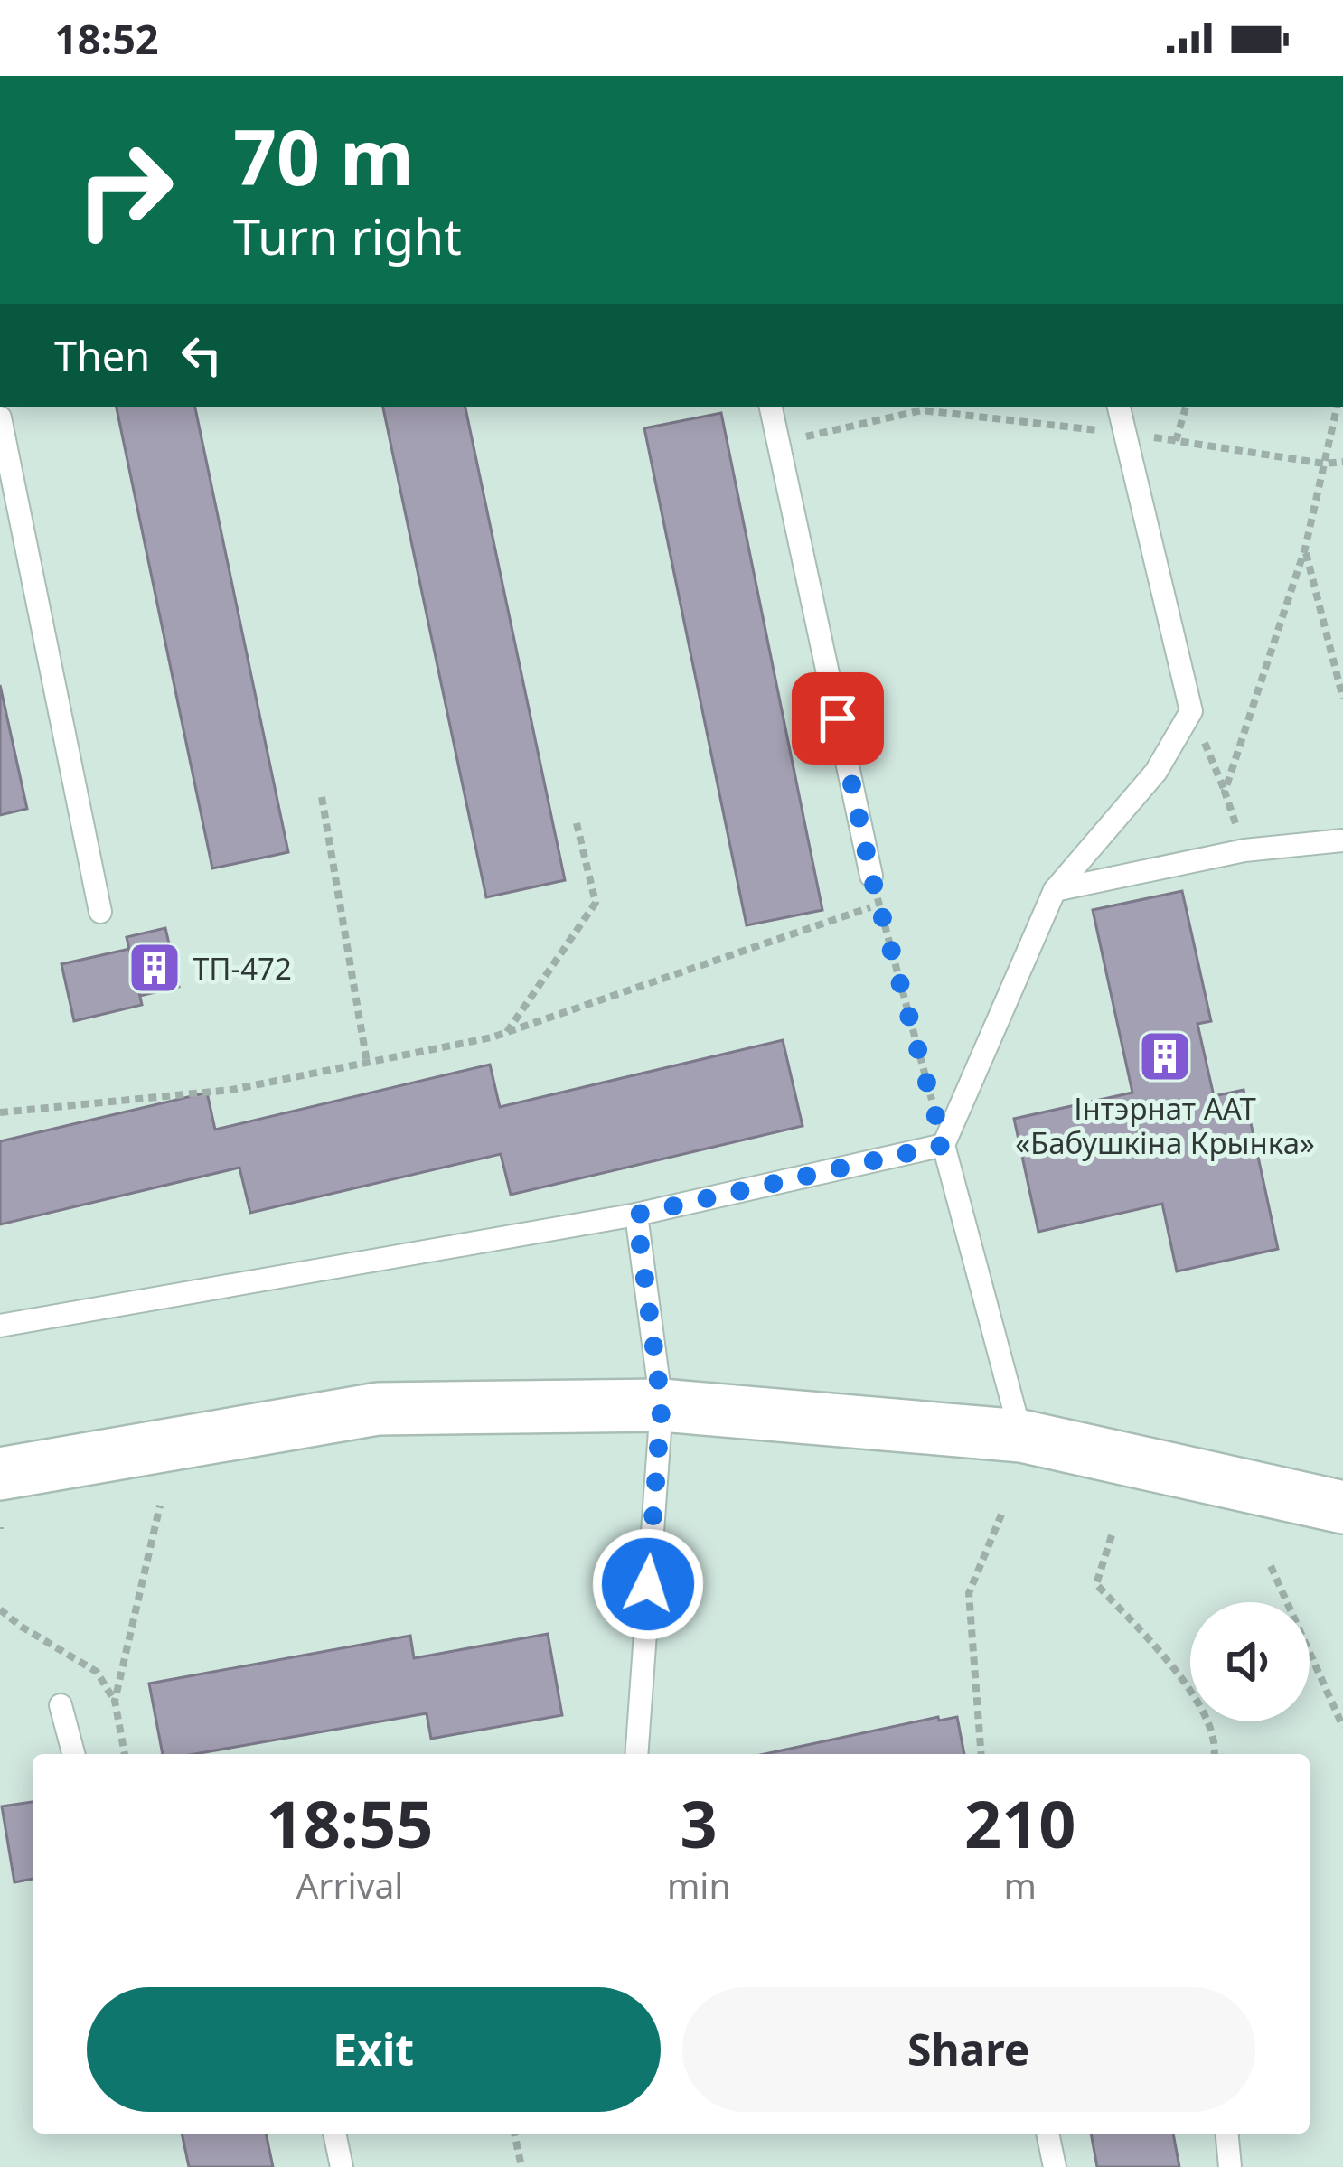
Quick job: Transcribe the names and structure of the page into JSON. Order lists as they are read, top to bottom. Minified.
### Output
{"places":{"building":["ТП-472","Інтэрнат ААТ «Бабушкіна Крынка»"]},"page":{"status":"18:52","turn":["70 m","Turn right"],"then":"Then","eta":["18:55","Arrival","3","min","210","m"],"buttons":["Exit","Share"]}}
